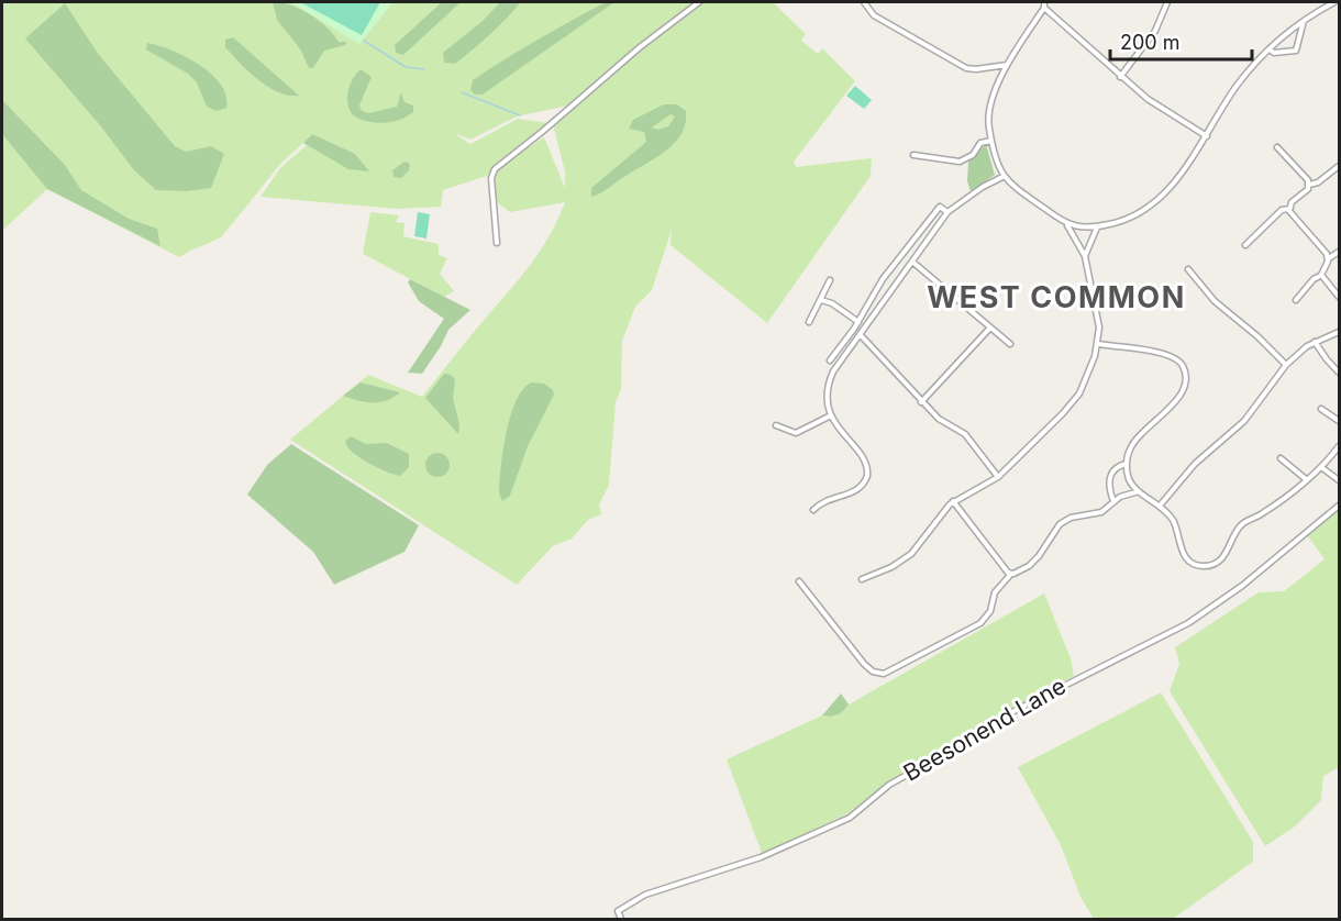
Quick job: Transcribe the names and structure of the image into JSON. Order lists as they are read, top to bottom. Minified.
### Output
{"streets":{"street":["Beesonend Lane"]},"districts":["WEST COMMON"],"scale_bar":"200 m"}
